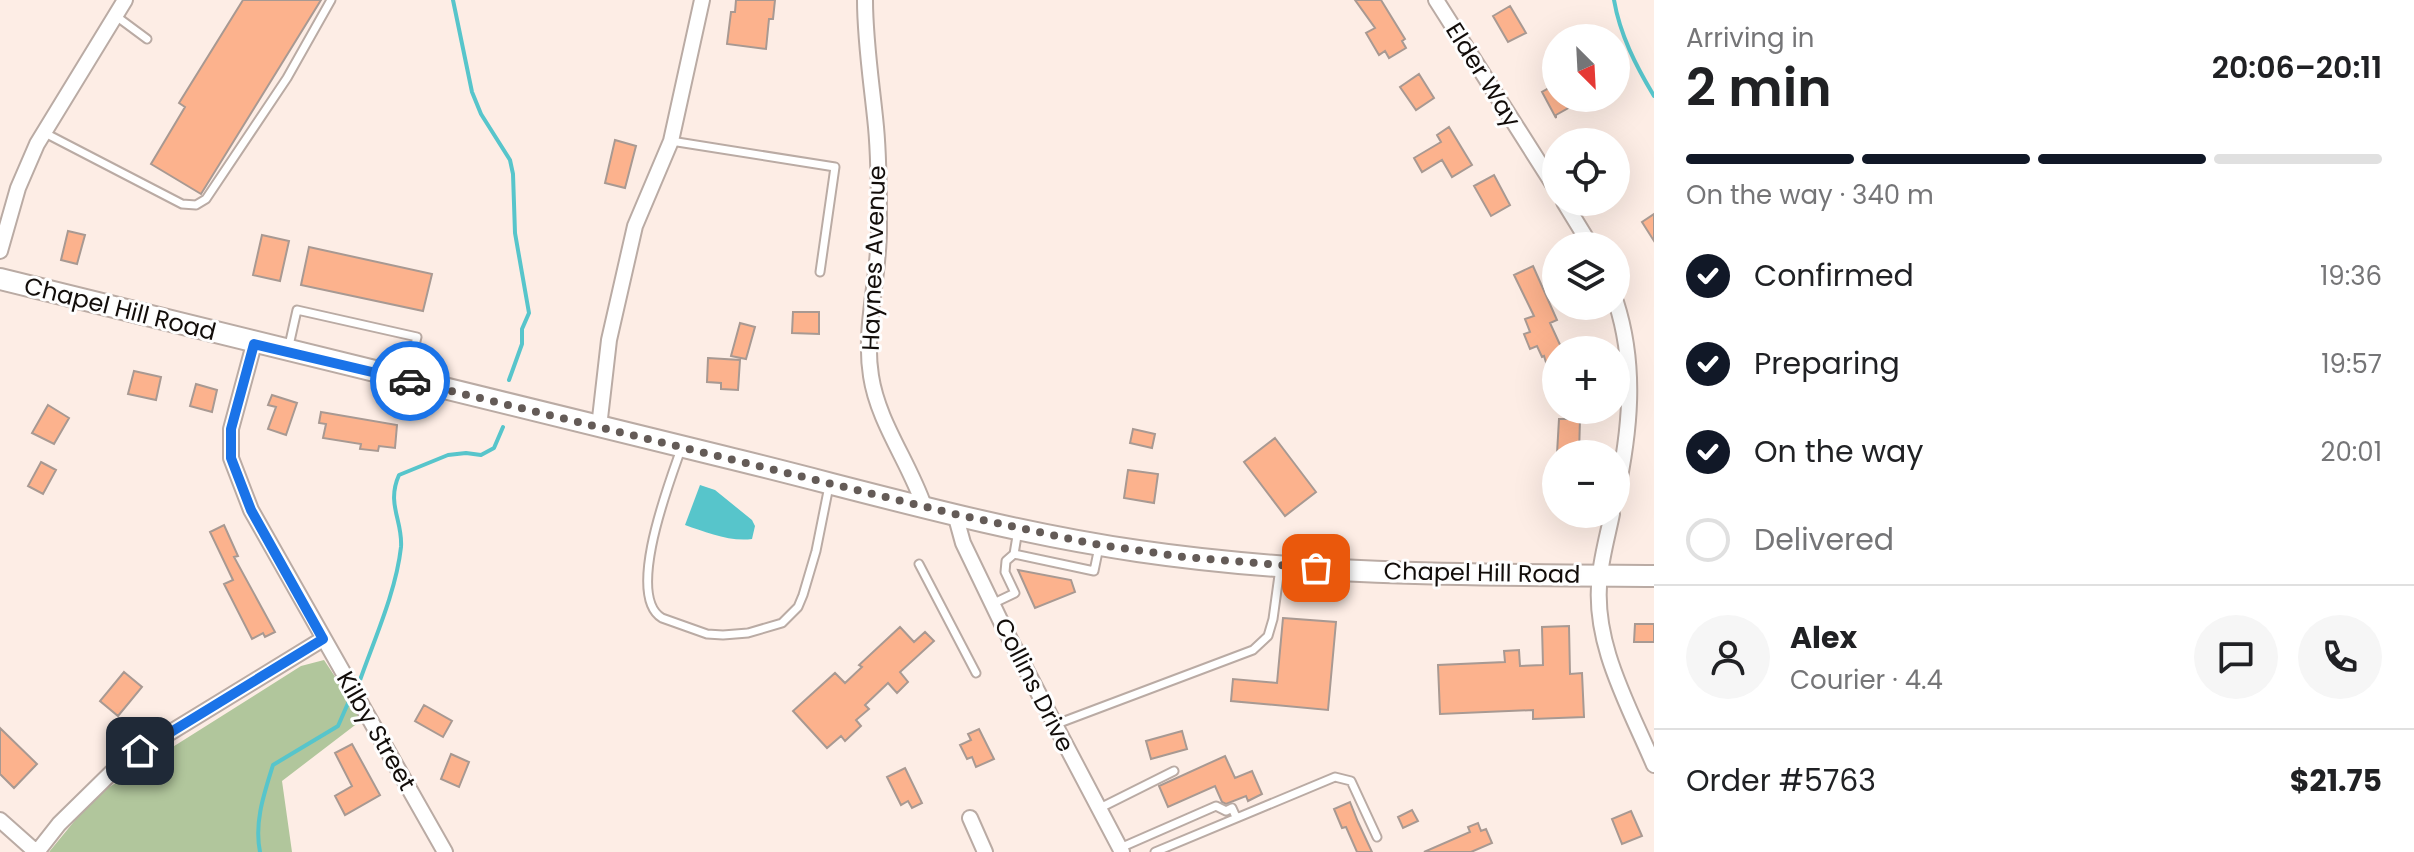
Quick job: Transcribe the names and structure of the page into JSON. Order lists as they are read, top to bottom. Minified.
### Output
{"streets":{"main road":["Chapel Hill Road"],"street":["Elder Way","Haynes Avenue","Collins Drive","Kilby Street"]},"crossings":[["Haynes Avenue","Chapel Hill Road"],["Chapel Hill Road","Collins Drive"],["Chapel Hill Road","Kilby Street"]],"north":"bottom right","page":{"heading":["2 min","Arriving in","20:06–20:11"],"panel":["Alex","Courier · 4.4","Order #5763","$21.75"],"map_buttons":["+","−"],"bar":"On the way · 340 m","list":[["Confirmed","19:36"],["Preparing","19:57"],["On the way","20:01"],"Delivered"]}}
